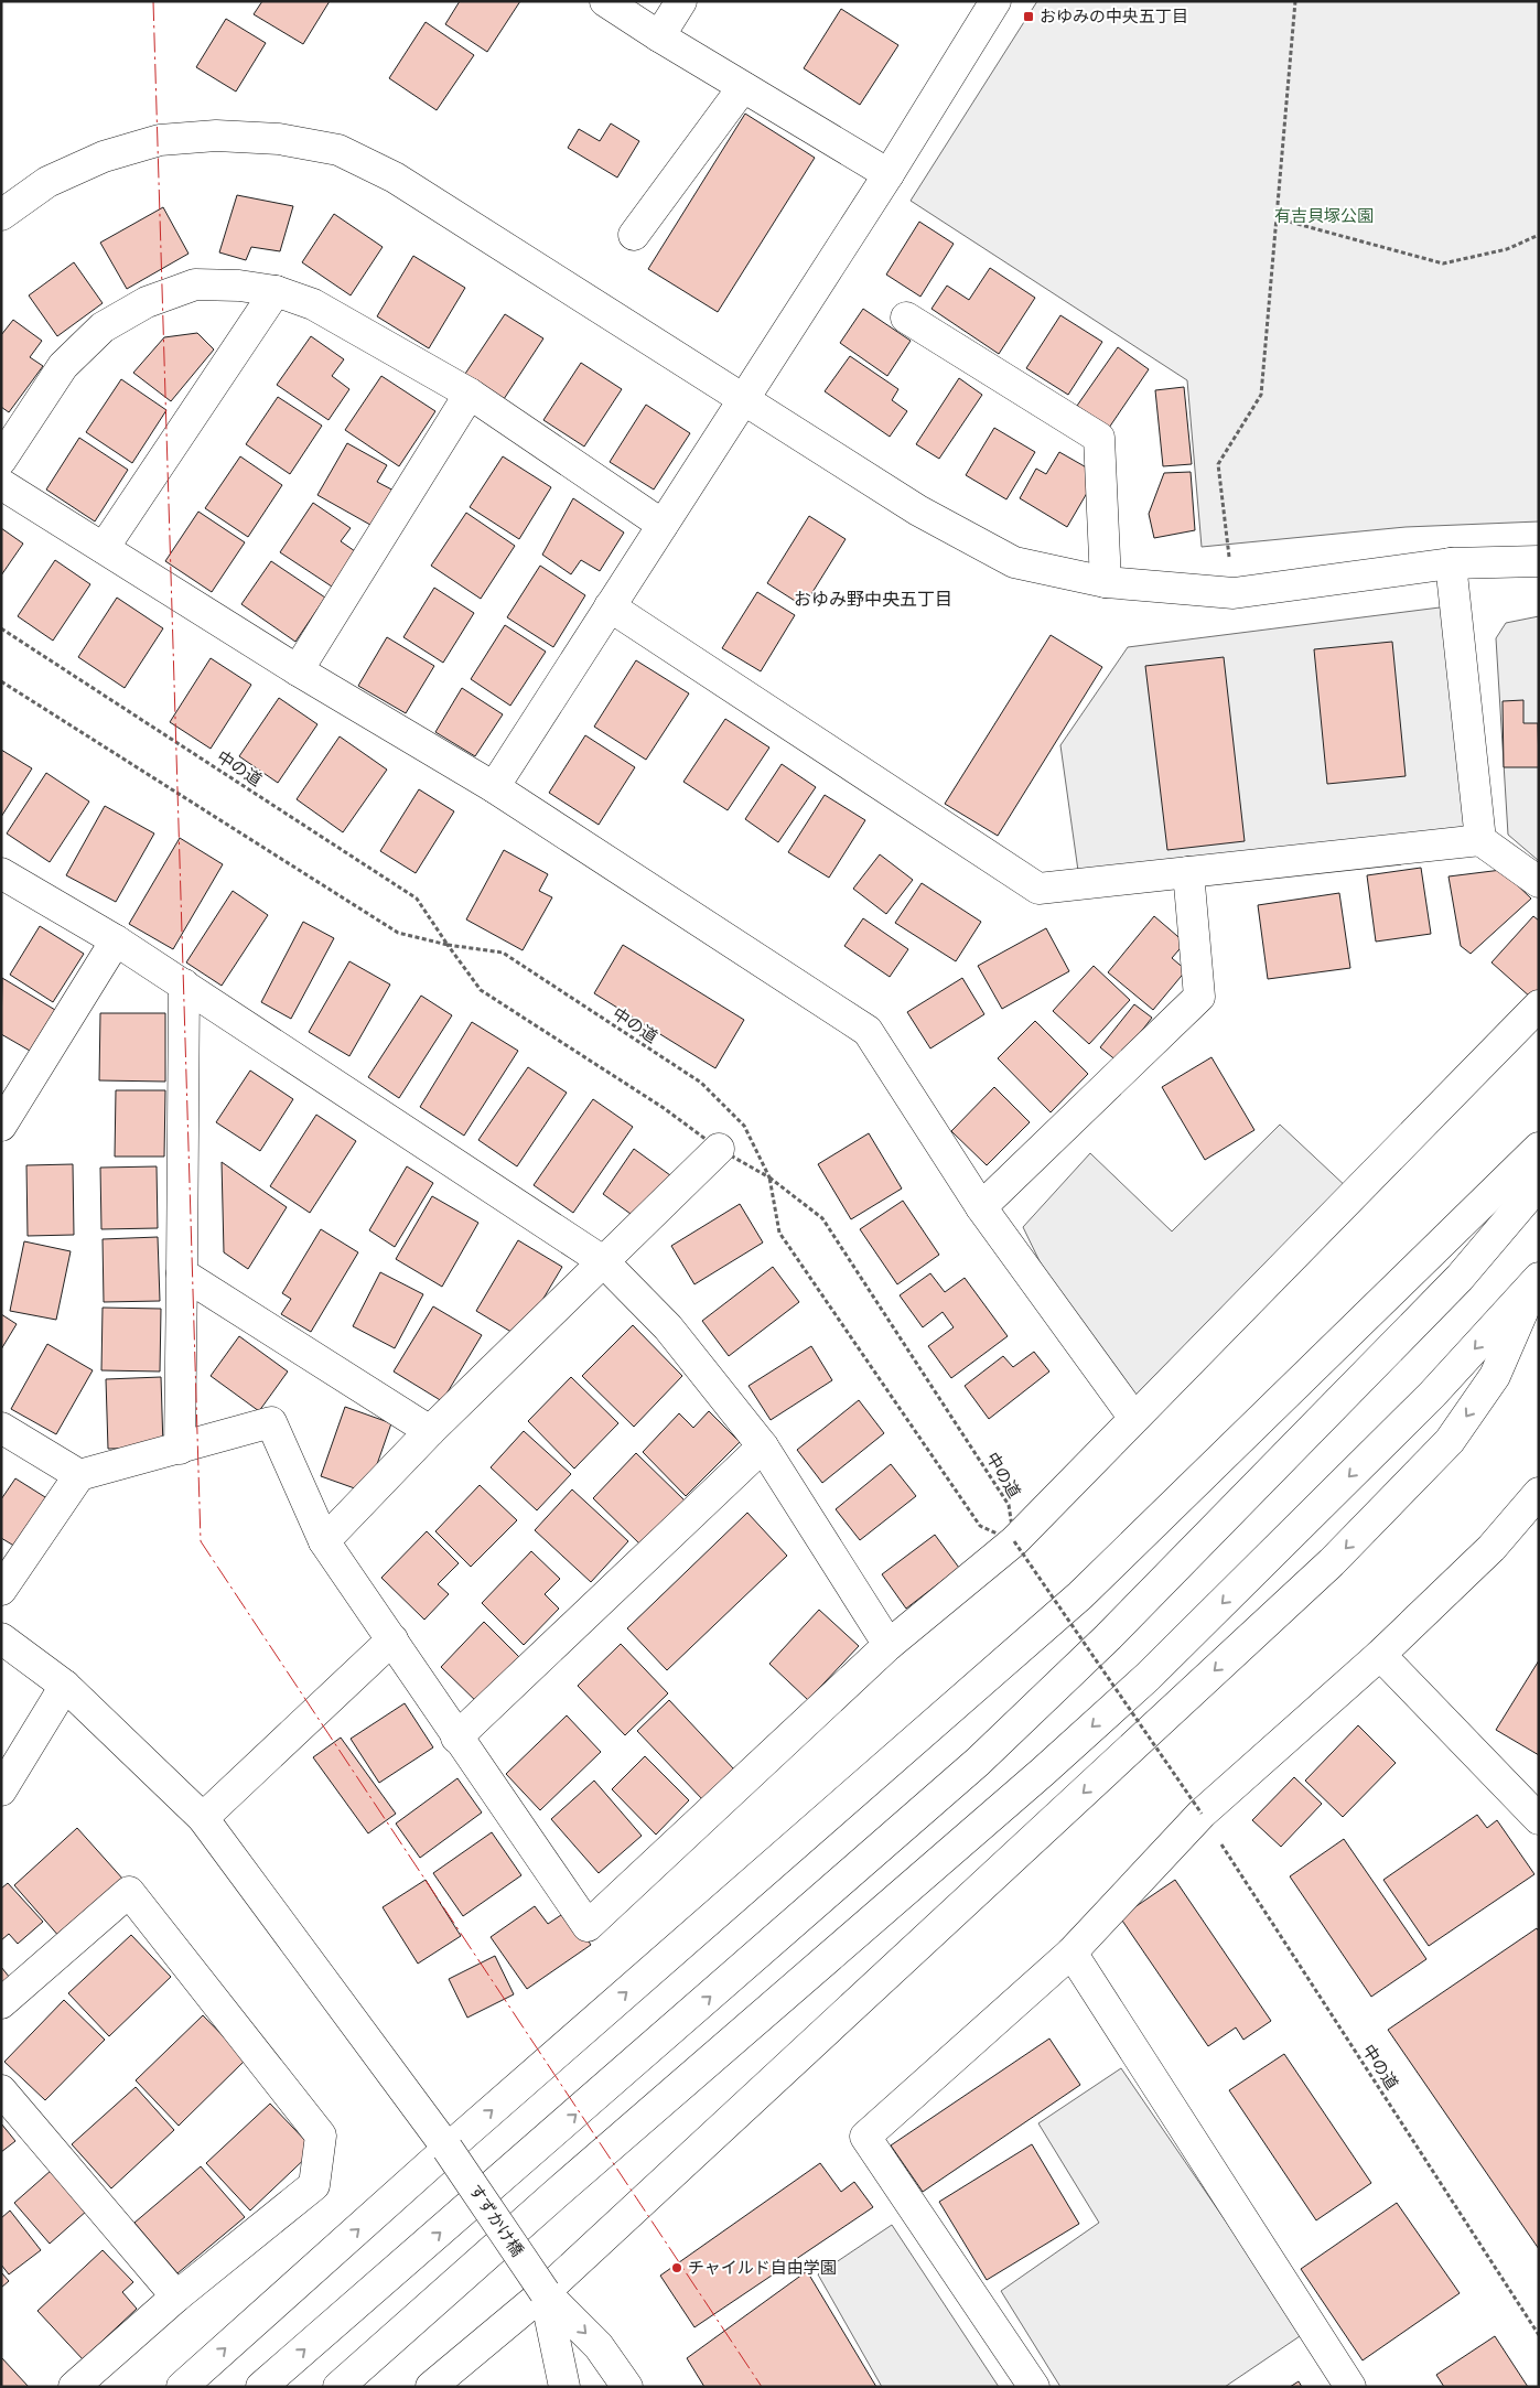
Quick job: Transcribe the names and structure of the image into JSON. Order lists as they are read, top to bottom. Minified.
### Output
{"streets":{"street":["すずかけ橋"],"path":["中の道"]},"districts":["おゆみ野中央五丁目"],"parks":["有吉貝塚公園"],"places":{"transit":["おゆみの中央五丁目"],"other":["チャイルド自由学園"]}}
